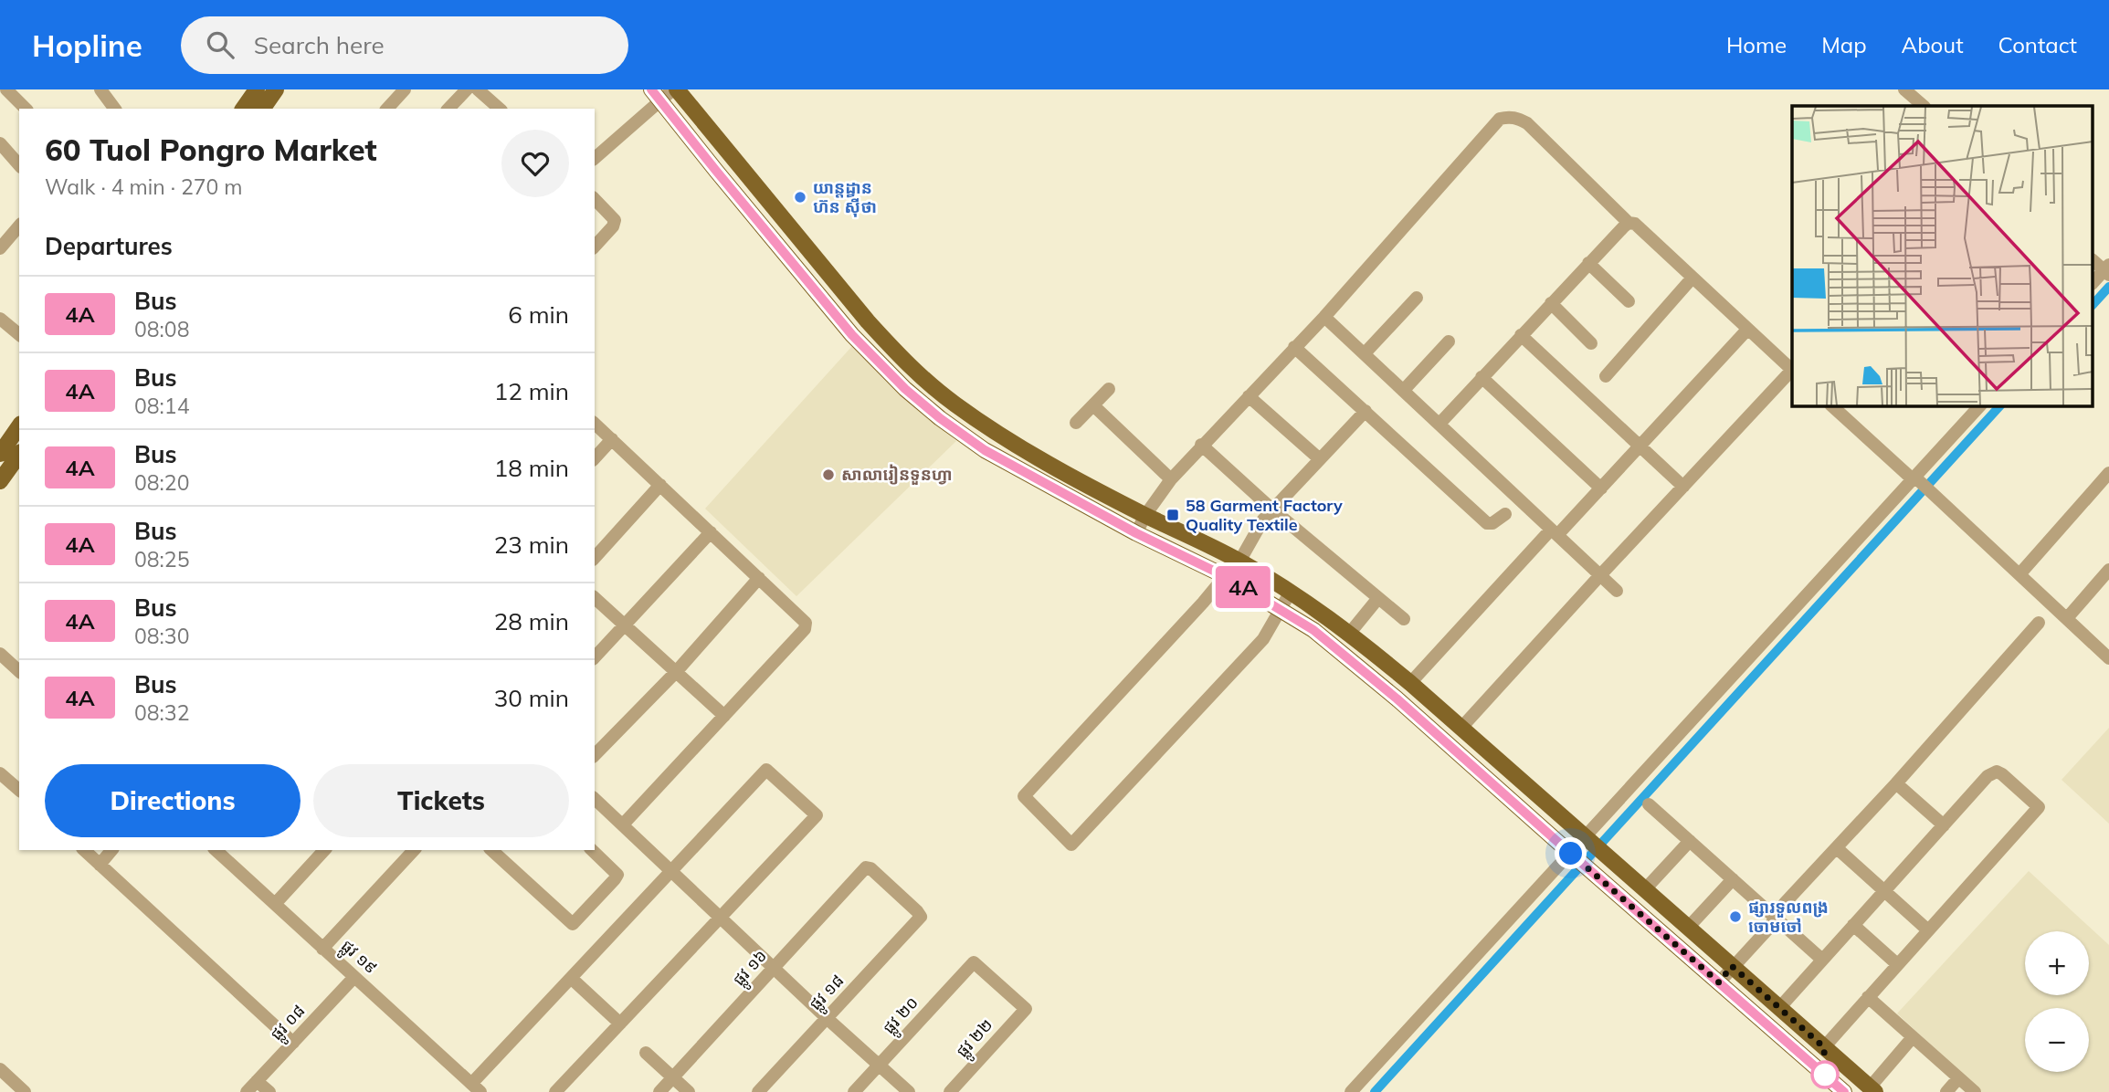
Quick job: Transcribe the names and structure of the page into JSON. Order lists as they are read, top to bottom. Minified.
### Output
{"streets":{"street":["ផ្លូវ ១៩","ផ្លូវ ១៦","ផ្លូវ ១៨","ផ្លូវ ២០","ផ្លូវ ០៨","ផ្លូវ ២២"]},"crossings":[["ផ្លូវ ១៩","ផ្លូវ ០៨"],["ផ្លូវ ១៦","ផ្លូវ ១៨"],["ផ្លូវ ២០","ផ្លូវ ២២"]],"places":{"other":["យាន្ដដ្ឋាន ហ៊ន ស៊ីថា","សាលារៀនទួនហ្វា","ផ្សារទួលពង្រ ចោមចៅ"],"transit":["58 Garment Factory Quality Textile"]},"lines":["bus line 4A"],"page":{"header":"Hopline","search":"Search here","nav":["Home","Map","About","Contact"],"on_map":"4A","heading":[["60 Tuol Pongro Market","Walk · 4 min · 270 m"],"Departures"],"list":[{"mark":"4A","name":"Bus","note":"08:08","value":"6 min"},{"mark":"4A","name":"Bus","note":"08:14","value":"12 min"},{"mark":"4A","name":"Bus","note":"08:20","value":"18 min"},{"mark":"4A","name":"Bus","note":"08:25","value":"23 min"},{"mark":"4A","name":"Bus","note":"08:30","value":"28 min"},{"mark":"4A","name":"Bus","note":"08:32","value":"30 min"}],"buttons":["Directions","Tickets"],"map_buttons":["+","−"]}}
